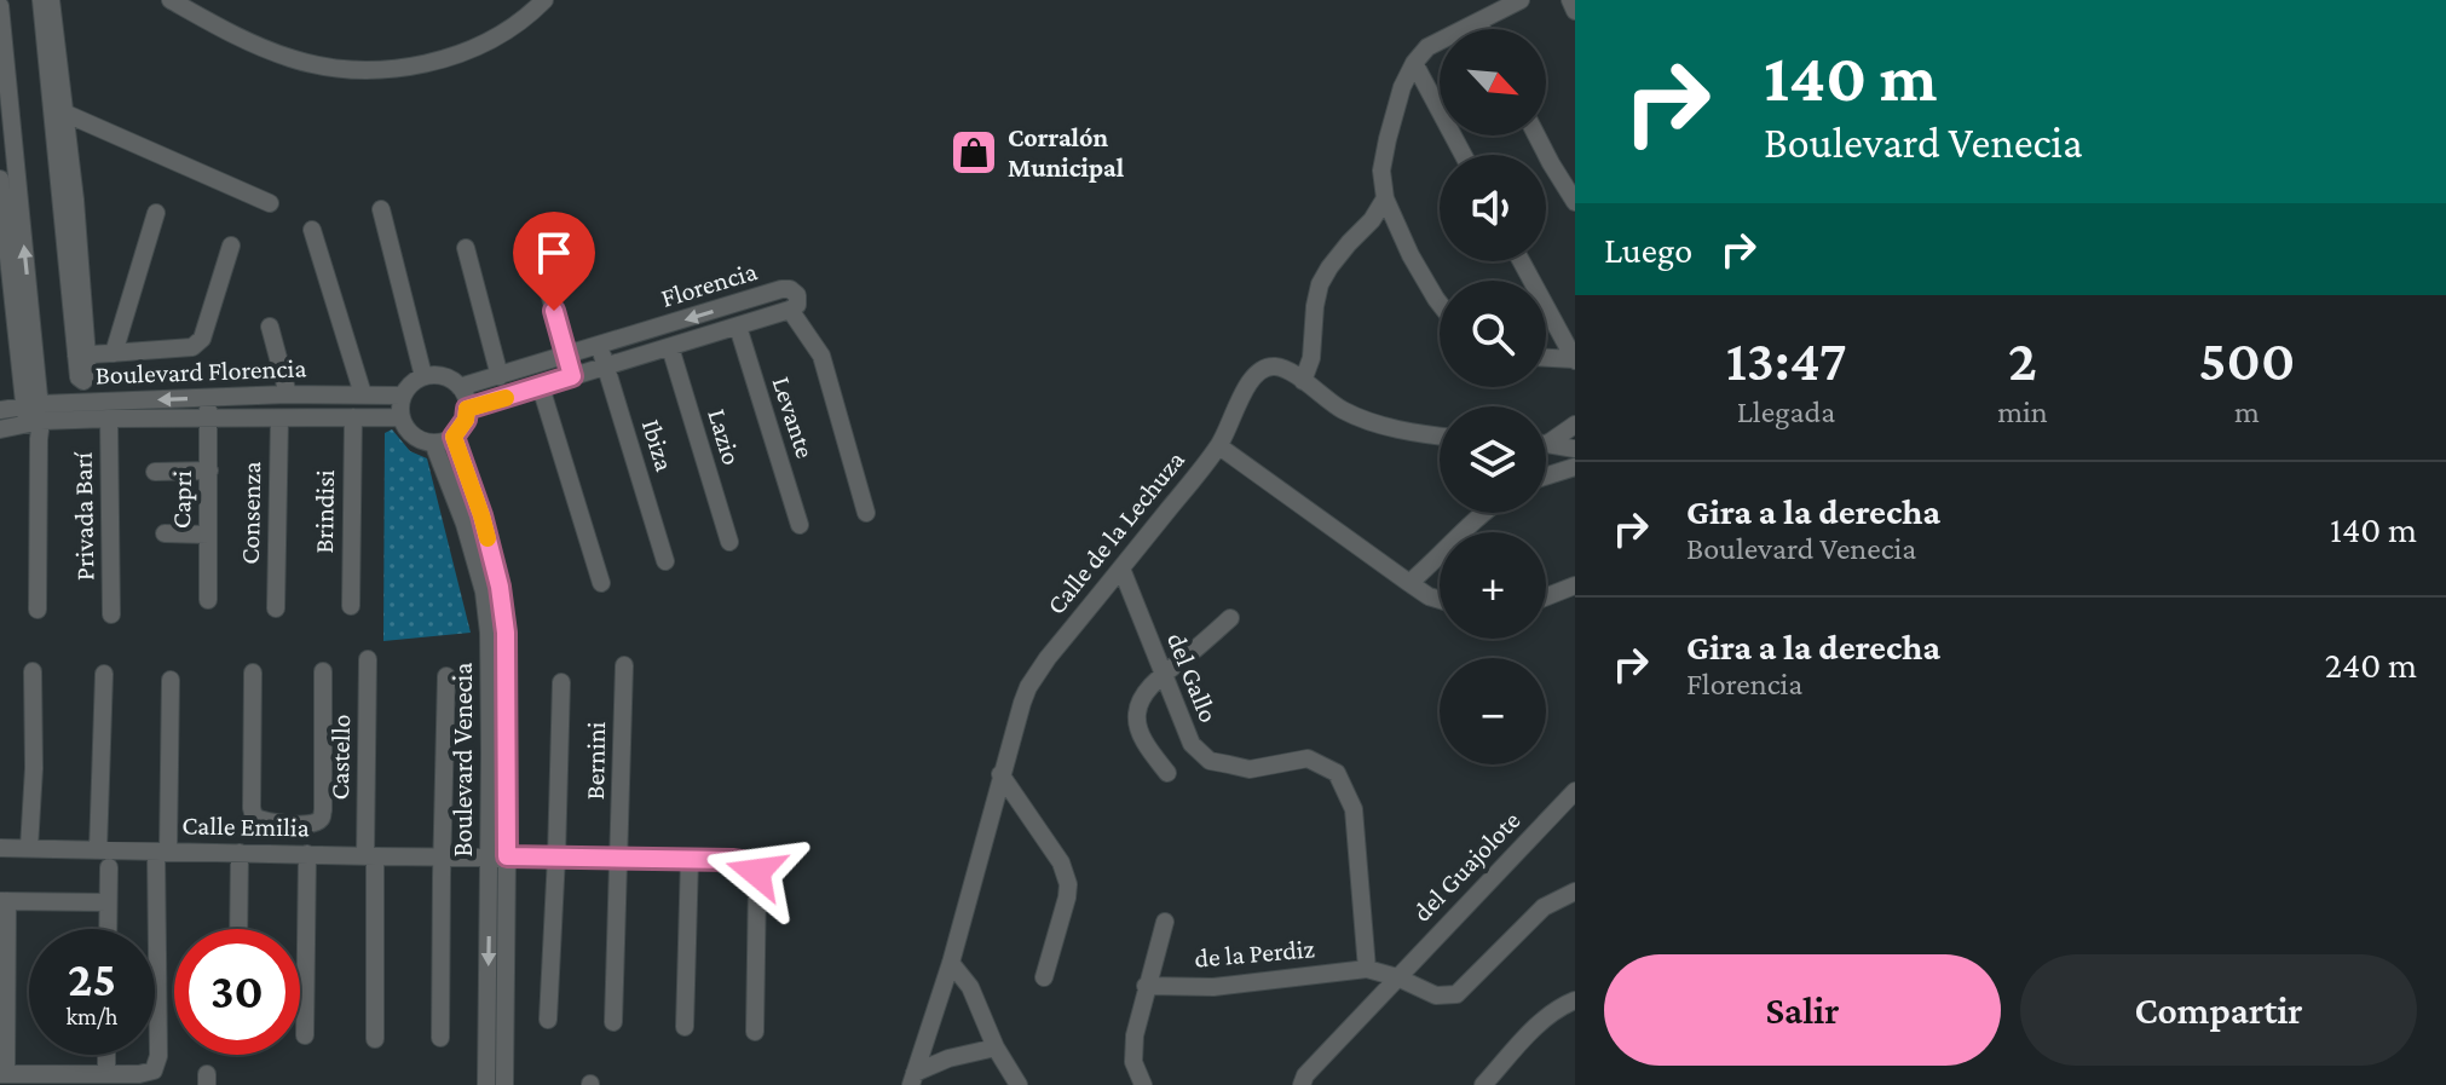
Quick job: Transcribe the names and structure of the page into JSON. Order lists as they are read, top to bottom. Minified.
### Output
{"streets":{"street":["Florencia","Boulevard Florencia","Levante","Lazio","Ibiza","Capri","Brindisi","Consenza","Privada Barí","Calle de la Lechuza","del Gallo","Castello","Boulevard Venecia","Bernini","Calle Emilia","del Guajolote","de la Perdiz"]},"crossings":[["Florencia","Boulevard Florencia"],["Florencia","Levante"],["Florencia","Lazio"],["Florencia","Ibiza"],["Florencia","Boulevard Venecia"],["Boulevard Florencia","Capri"],["Boulevard Florencia","Brindisi"],["Boulevard Florencia","Consenza"],["Boulevard Florencia","Privada Barí"],["Boulevard Florencia","Boulevard Venecia"],["Calle de la Lechuza","del Gallo"],["del Gallo","de la Perdiz"],["Castello","Calle Emilia"],["Boulevard Venecia","Calle Emilia"],["Bernini","Calle Emilia"]],"places":{"shop":["Corralón Municipal"]},"north":"bottom right","page":{"turn":["140 m","Boulevard Venecia"],"map_buttons":["+","−"],"then":"Luego","eta":["13:47","Llegada","2","min","500","m"],"list":[{"name":"Gira a la derecha","note":"Boulevard Venecia","value":"140 m"},{"name":"Gira a la derecha","note":"Florencia","value":"240 m"}],"speed":"25 km/h","limit":"30","buttons":["Salir","Compartir"]}}
